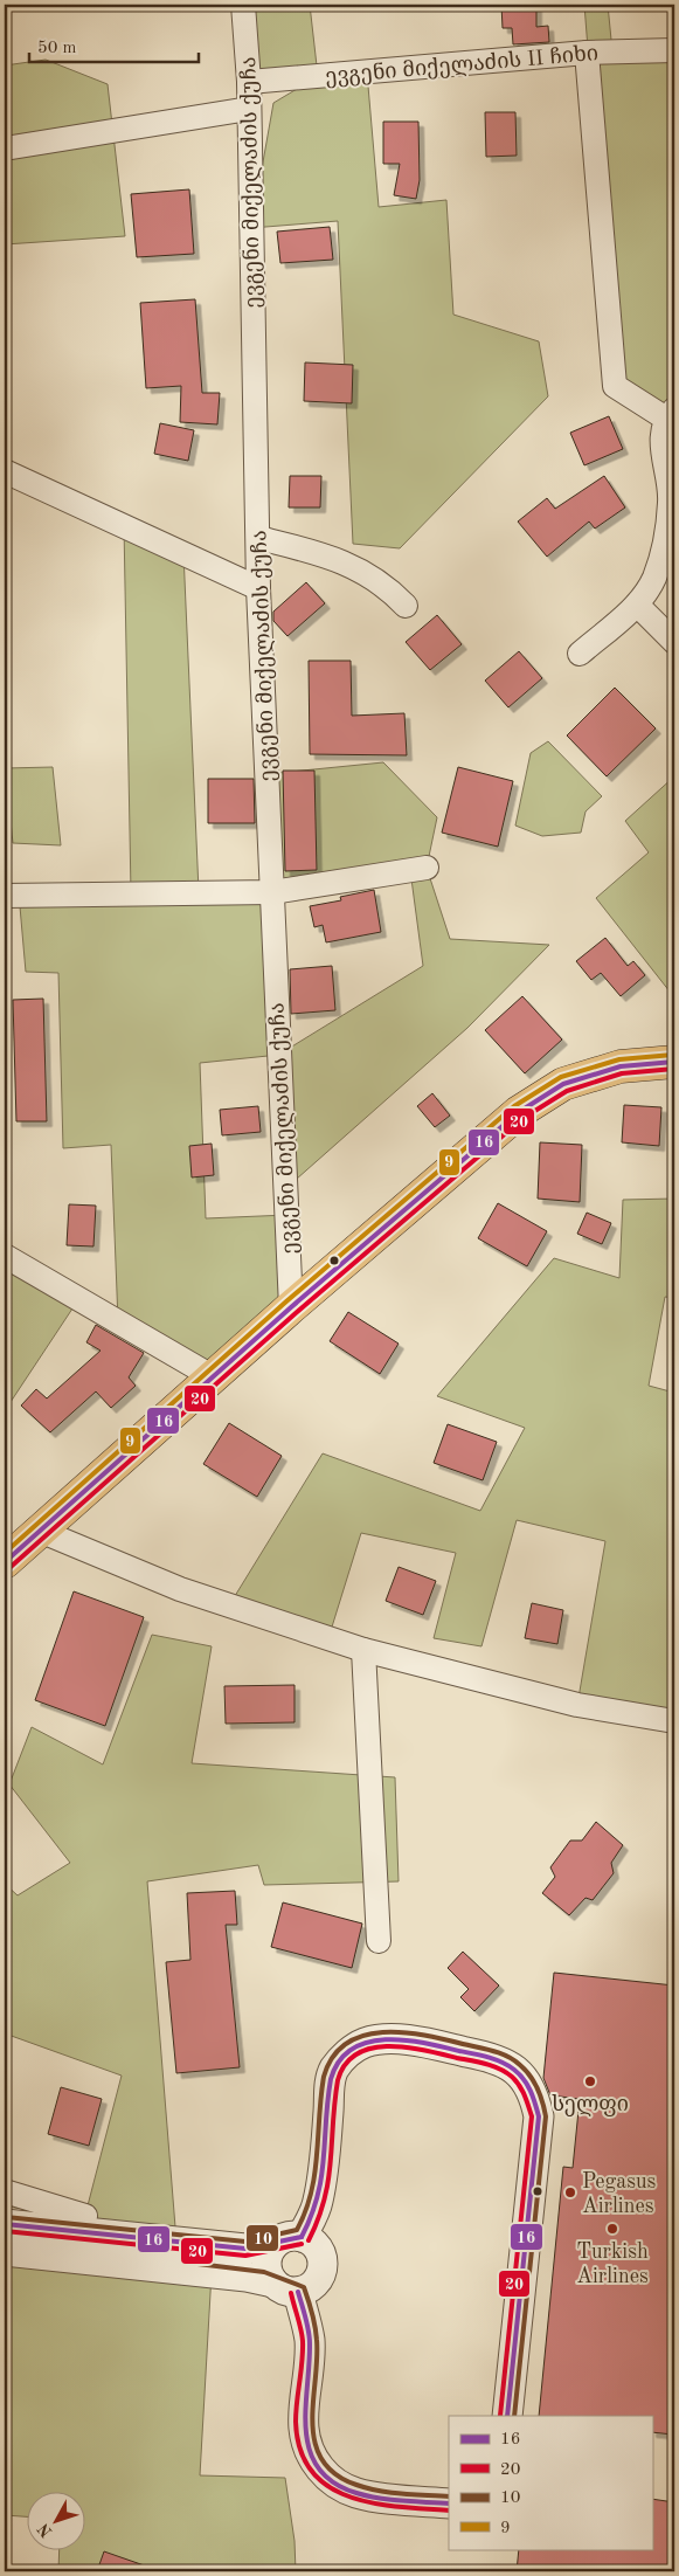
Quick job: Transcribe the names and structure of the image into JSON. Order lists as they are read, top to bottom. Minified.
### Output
{"streets":{"street":["ევგენი მიქელაძის II ჩიხი","ევგენი მიქელაძის ქუჩა"]},"crossings":[["ევგენი მიქელაძის II ჩიხი","ევგენი მიქელაძის ქუჩა"]],"places":["სელფი","Pegasus Airlines","Turkish Airlines"],"lines":["transit line 9","transit line 16","transit line 20","transit line 10"],"legend":["16","20","10","9"],"scale_bar":"50 m","north":"bottom left"}
